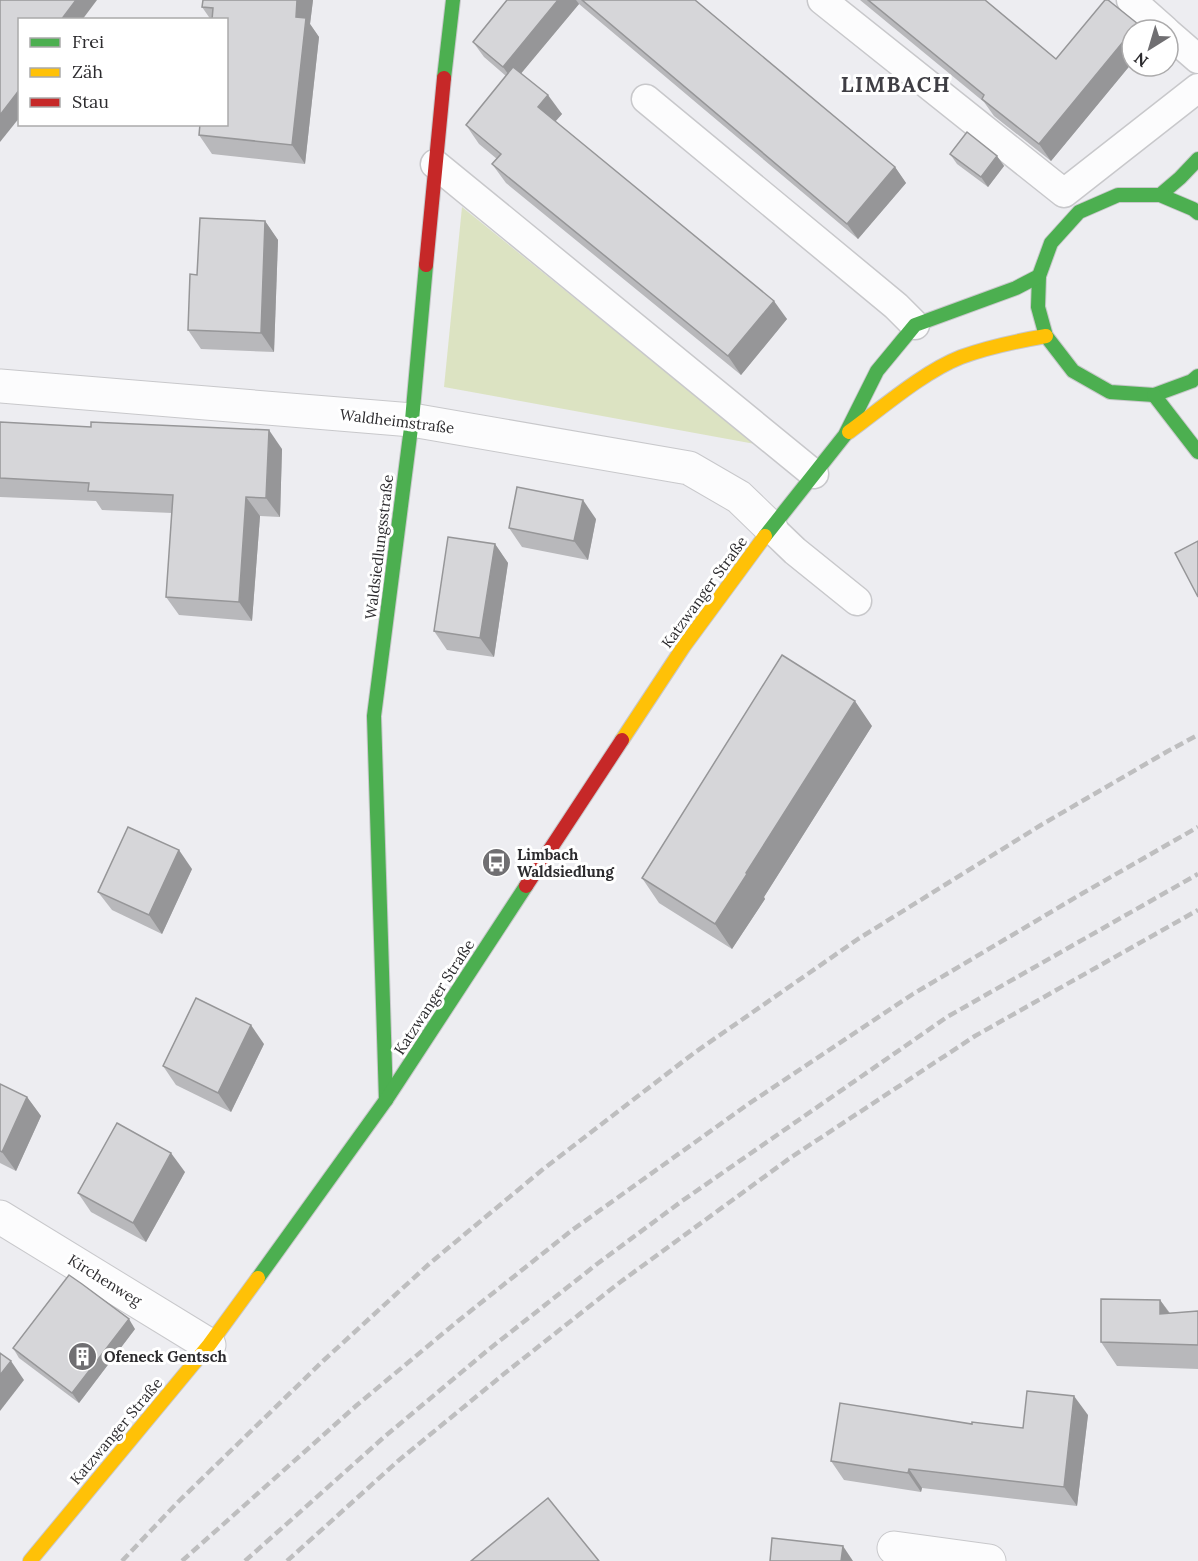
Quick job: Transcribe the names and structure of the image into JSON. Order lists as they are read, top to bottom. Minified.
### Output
{"streets":{"main road":["Waldsiedlungsstraße","Katzwanger Straße"],"street":["Waldheimstraße","Kirchenweg"]},"crossings":[["Waldheimstraße","Waldsiedlungsstraße"],["Waldheimstraße","Katzwanger Straße"],["Waldsiedlungsstraße","Katzwanger Straße"],["Katzwanger Straße","Kirchenweg"]],"districts":["LIMBACH"],"places":{"bus stop":["Limbach Waldsiedlung"],"building":["Ofeneck Gentsch"]},"legend":["Frei","Zäh","Stau"],"north":"bottom left"}
